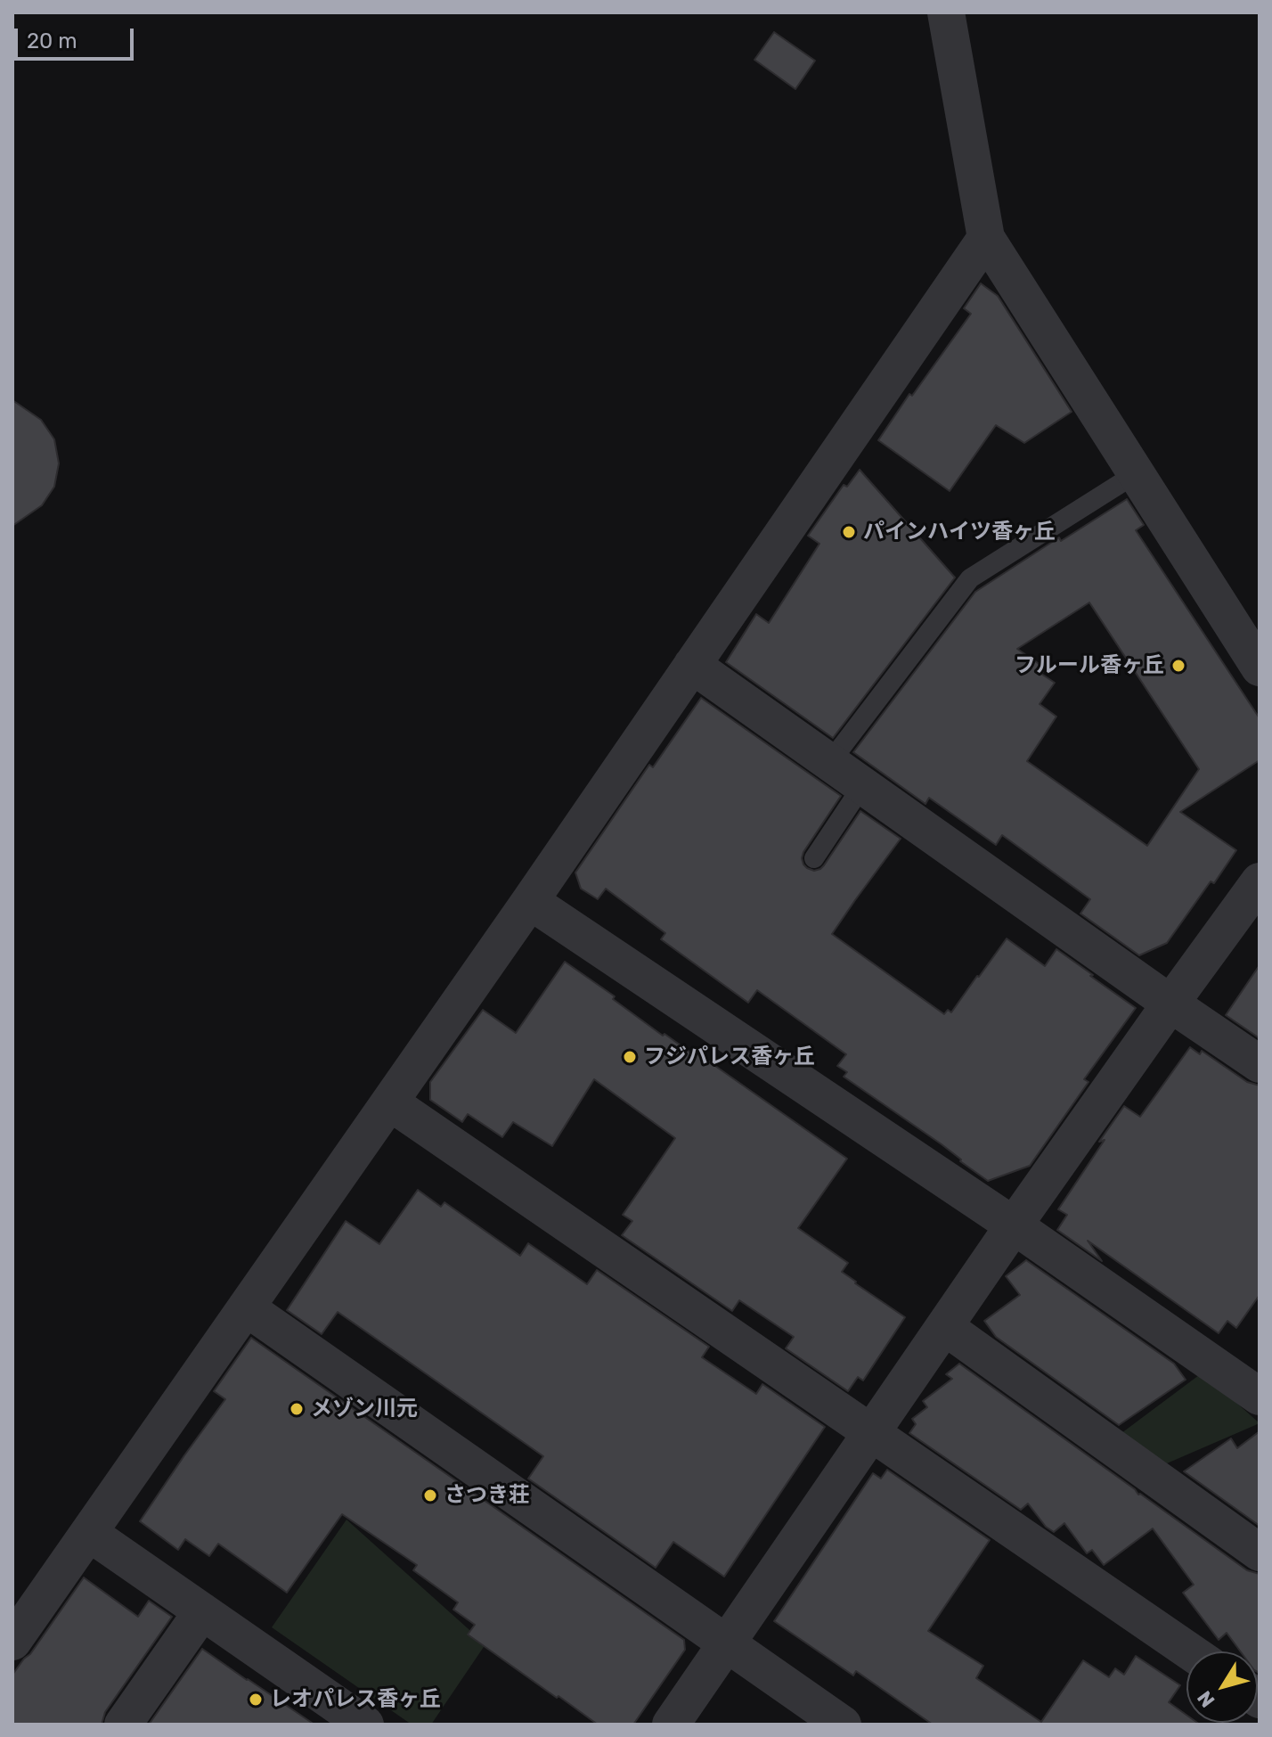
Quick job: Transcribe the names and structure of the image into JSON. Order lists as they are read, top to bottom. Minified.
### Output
{"places":["パインハイツ香ヶ丘","フルール香ヶ丘","フジパレス香ヶ丘","メゾン川元","さつき荘","レオパレス香ヶ丘"],"scale_bar":"20 m","north":"bottom left"}
